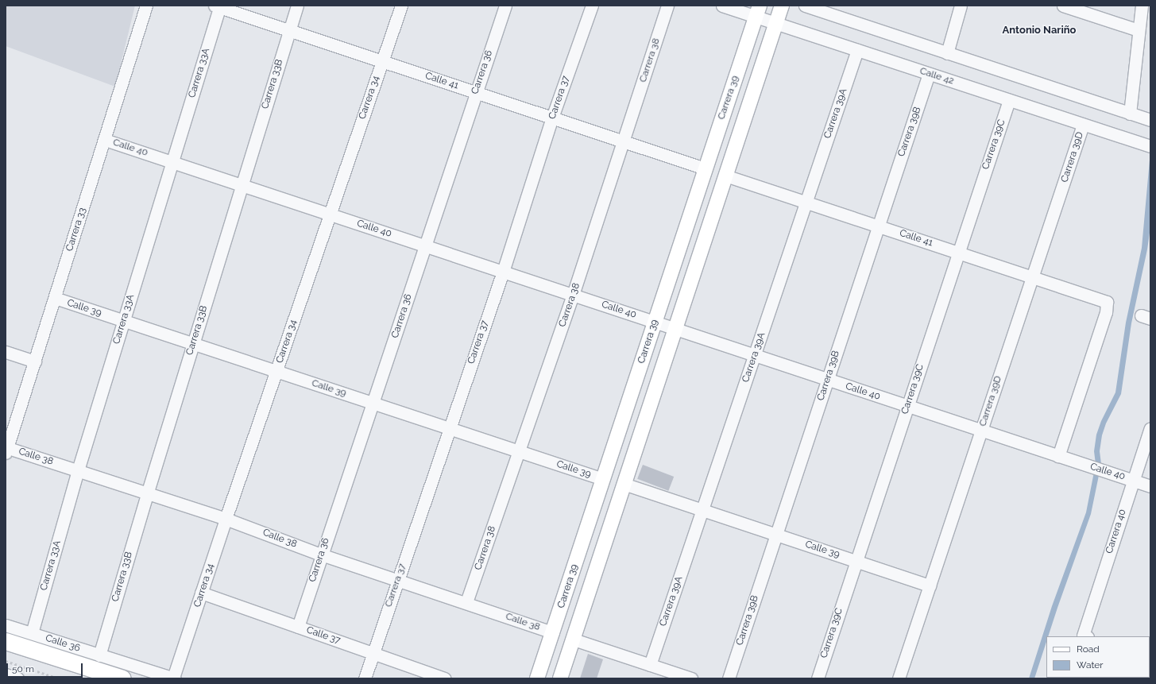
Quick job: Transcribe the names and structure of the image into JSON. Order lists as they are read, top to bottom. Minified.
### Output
{"streets":{"main road":["Carrera 39"],"street":["Carrera 38","Carrera 36","Carrera 33A","Calle 42","Calle 41","Carrera 33B","Carrera 34","Carrera 37","Carrera 39A","Carrera 39B","Carrera 39C","Calle 40","Carrera 39D","Carrera 33","Calle 39","Calle 38","Carrera 40","Calle 37","Calle 36"]},"crossings":[["Carrera 38","Calle 41"],["Carrera 38","Calle 40"],["Carrera 38","Calle 39"],["Carrera 38","Calle 38"],["Carrera 36","Calle 41"],["Carrera 36","Calle 40"],["Carrera 36","Calle 39"],["Carrera 36","Calle 38"],["Carrera 36","Calle 37"],["Carrera 33A","Calle 41"],["Carrera 33A","Calle 40"],["Carrera 33A","Calle 39"],["Carrera 33A","Calle 38"],["Carrera 33A","Calle 36"],["Calle 42","Carrera 39"],["Calle 42","Carrera 39A"],["Calle 42","Carrera 39B"],["Calle 42","Carrera 39C"],["Calle 42","Carrera 39D"],["Calle 41","Carrera 33B"],["Calle 41","Carrera 34"],["Calle 41","Carrera 37"],["Calle 41","Carrera 39"],["Calle 41","Carrera 39A"],["Calle 41","Carrera 39B"],["Calle 41","Carrera 39C"],["Calle 41","Calle 40"],["Calle 41","Carrera 39D"],["Carrera 33B","Calle 40"],["Carrera 33B","Calle 39"],["Carrera 33B","Calle 38"],["Carrera 33B","Calle 36"],["Carrera 34","Calle 40"],["Carrera 34","Calle 39"],["Carrera 34","Calle 38"],["Carrera 34","Calle 37"],["Carrera 34","Calle 36"],["Carrera 37","Calle 40"],["Carrera 37","Calle 39"],["Carrera 37","Calle 38"],["Carrera 37","Calle 37"],["Carrera 39","Calle 40"],["Carrera 39","Calle 39"],["Carrera 39","Calle 38"],["Carrera 39A","Calle 40"],["Carrera 39A","Calle 39"],["Carrera 39B","Calle 40"],["Carrera 39B","Calle 39"],["Carrera 39C","Calle 40"],["Carrera 39C","Calle 39"],["Calle 40","Carrera 39D"],["Calle 40","Carrera 33"],["Calle 40","Carrera 40"],["Carrera 39D","Calle 39"],["Carrera 33","Calle 39"],["Carrera 33","Calle 38"]],"districts":["Antonio Nariño"],"legend":["Road","Water"],"scale_bar":"50 m"}
